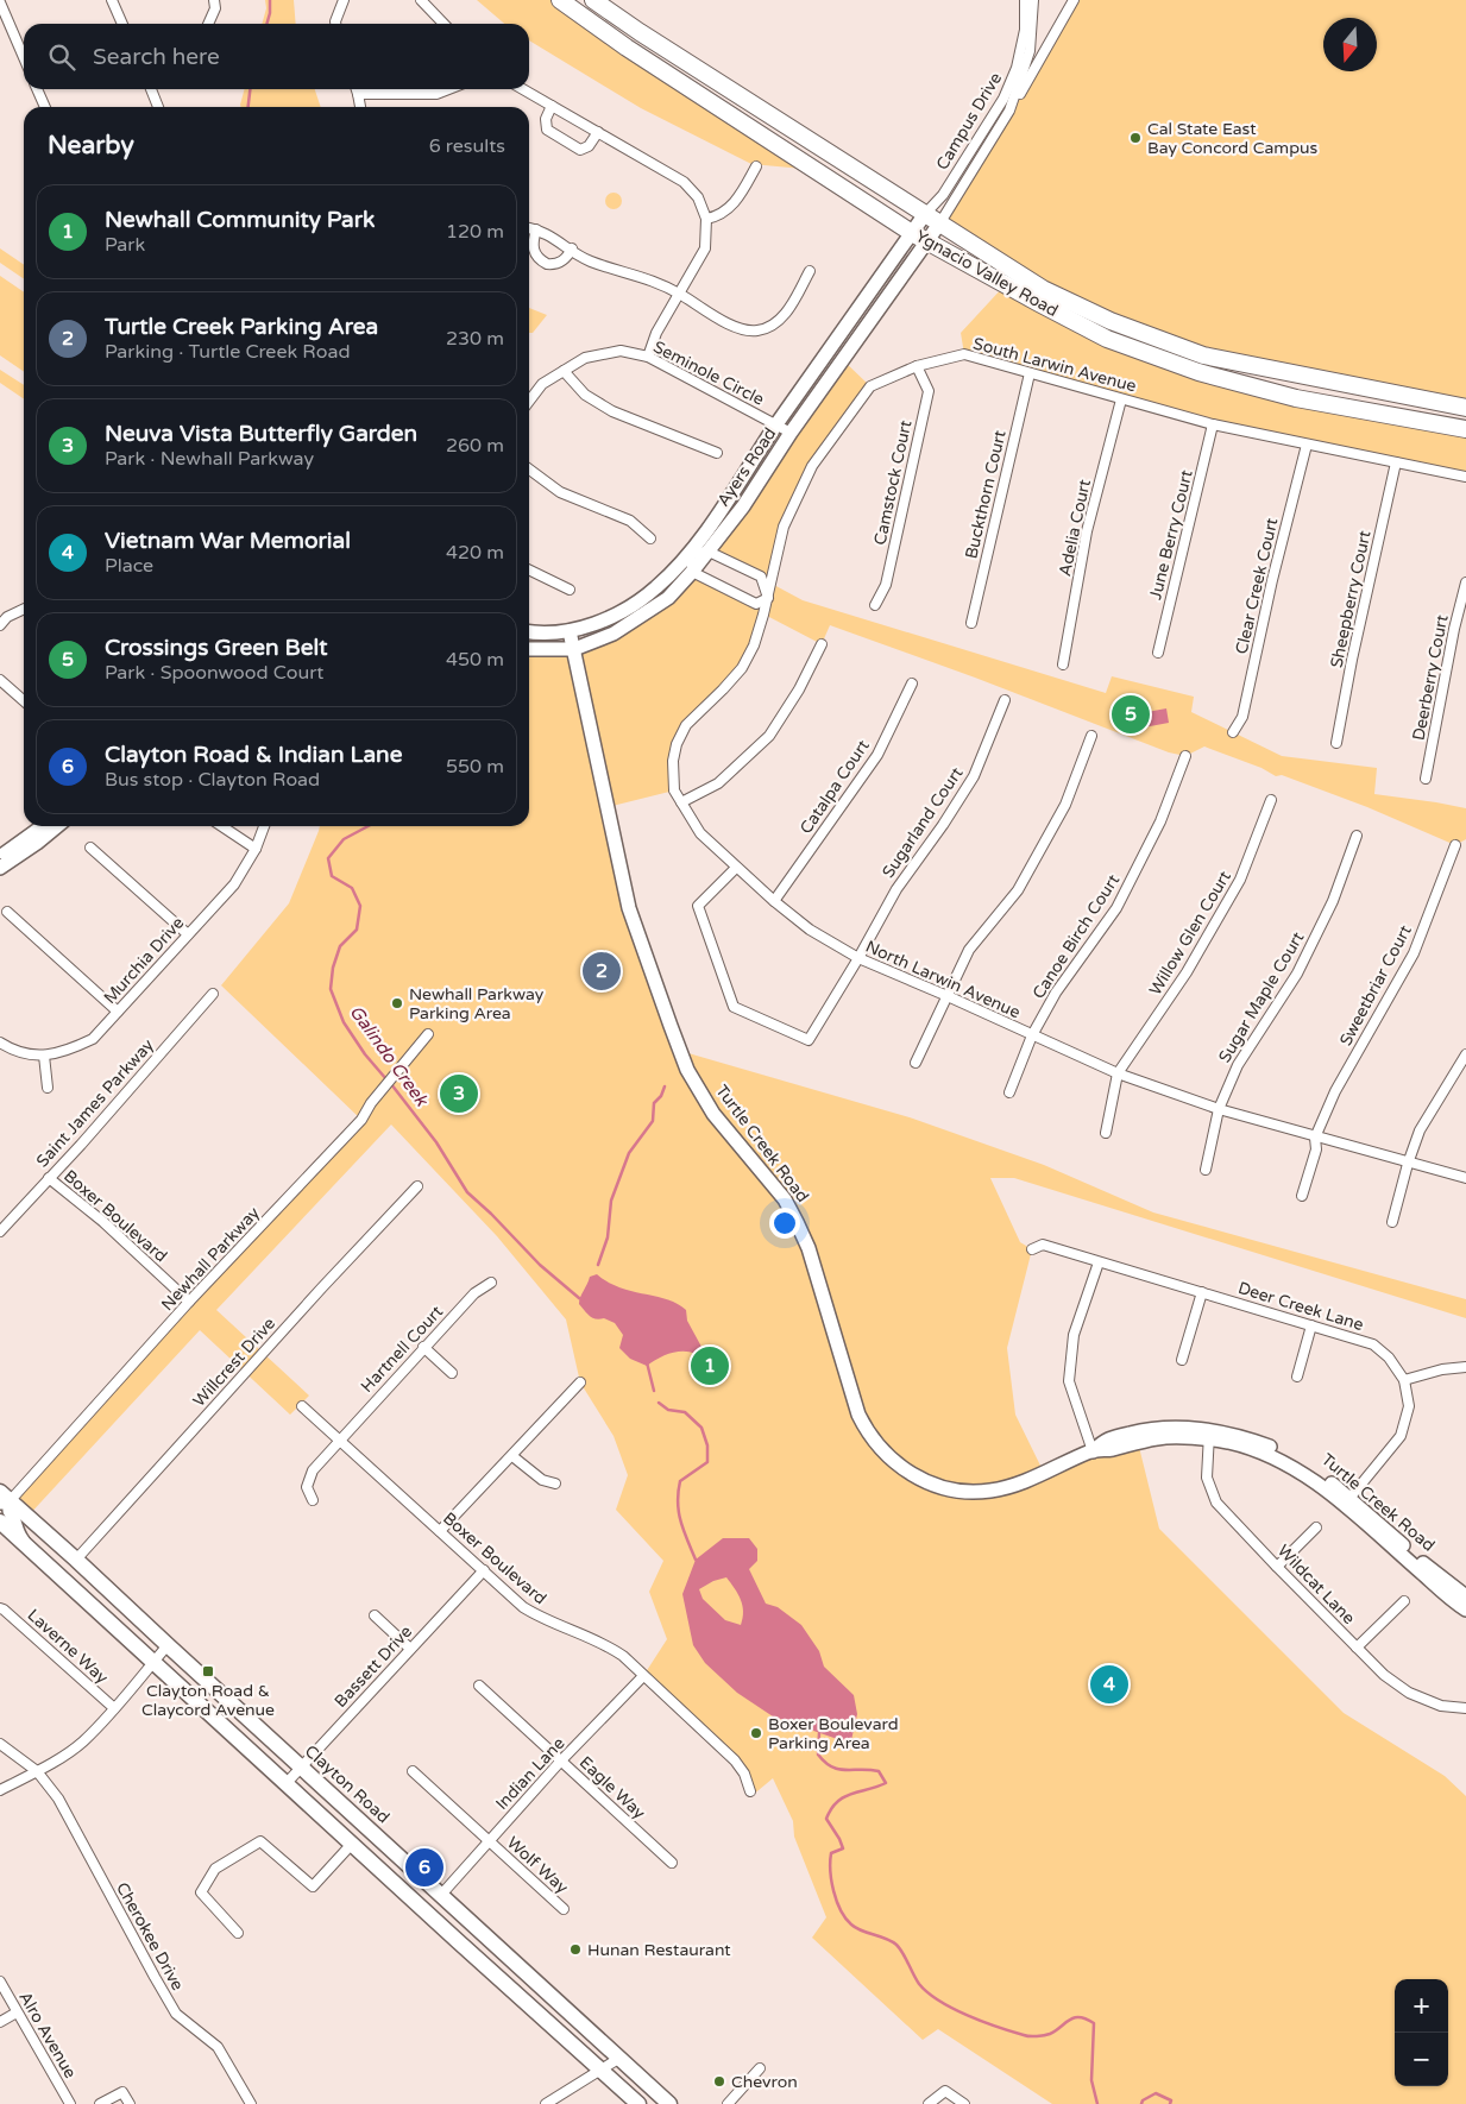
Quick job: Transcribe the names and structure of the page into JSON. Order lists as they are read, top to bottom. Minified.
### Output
{"streets":{"highway":["Ygnacio Valley Road"],"main road":["Clayton Road"],"street":["Campus Drive","South Larwin Avenue","Seminole Circle","Ayers Road","Camstock Court","Buckthorn Court","Adelia Court","June Berry Court","Clear Creek Court","Sheepberry Court","Deerberry Court","Catalpa Court","Sugarland Court","Willow Glen Court","Canoe Birch Court","Murchia Drive","North Larwin Avenue","Sweetbriar Court","Sugar Maple Court","Saint James Parkway","Turtle Creek Road","Boxer Boulevard","Newhall Parkway","Deer Creek Lane","Hartnell Court","Willcrest Drive","Wildcat Lane","Laverne Way","Bassett Drive","Indian Lane","Eagle Way","Wolf Way","Cherokee Drive","Alro Avenue"]},"crossings":[["Campus Drive","Ygnacio Valley Road"],["Campus Drive","Ayers Road"],["Ygnacio Valley Road","Ayers Road"],["South Larwin Avenue","Camstock Court"],["South Larwin Avenue","Buckthorn Court"],["South Larwin Avenue","Adelia Court"],["South Larwin Avenue","June Berry Court"],["South Larwin Avenue","Clear Creek Court"],["South Larwin Avenue","Sheepberry Court"],["South Larwin Avenue","North Larwin Avenue"],["Seminole Circle","Ayers Road"],["Ayers Road","Turtle Creek Road"],["Catalpa Court","North Larwin Avenue"],["Sugarland Court","North Larwin Avenue"],["Willow Glen Court","North Larwin Avenue"],["Canoe Birch Court","North Larwin Avenue"],["North Larwin Avenue","Sweetbriar Court"],["North Larwin Avenue","Sugar Maple Court"],["Saint James Parkway","Boxer Boulevard"],["Turtle Creek Road","Wildcat Lane"],["Boxer Boulevard","Newhall Parkway"],["Boxer Boulevard","Hartnell Court"],["Boxer Boulevard","Bassett Drive"],["Boxer Boulevard","Indian Lane"],["Newhall Parkway","Clayton Road"],["Willcrest Drive","Clayton Road"],["Bassett Drive","Clayton Road"],["Indian Lane","Clayton Road"],["Indian Lane","Eagle Way"],["Indian Lane","Wolf Way"]],"water":["Galindo Creek"],"places":{"other":["Cal State East Bay Concord Campus","Newhall Parkway Parking Area","Boxer Boulevard Parking Area","Hunan Restaurant","Chevron"],"transit":["Clayton Road & Claycord Avenue"]},"north":"bottom","page":{"search":"Search here","heading":["Nearby","6 results"],"list":[{"mark":"1","name":"Newhall Community Park","note":"Park","value":"120 m"},{"mark":"2","name":"Turtle Creek Parking Area","note":"Parking · Turtle Creek Road","value":"230 m"},{"mark":"3","name":"Neuva Vista Butterfly Garden","note":"Park · Newhall Parkway","value":"260 m"},{"mark":"4","name":"Vietnam War Memorial","note":"Place","value":"420 m"},{"mark":"5","name":"Crossings Green Belt","note":"Park · Spoonwood Court","value":"450 m"},{"mark":"6","name":"Clayton Road & Indian Lane","note":"Bus stop · Clayton Road","value":"550 m"}],"pins":["5","2","3","1","4","6"],"map_buttons":["+","−"]}}
